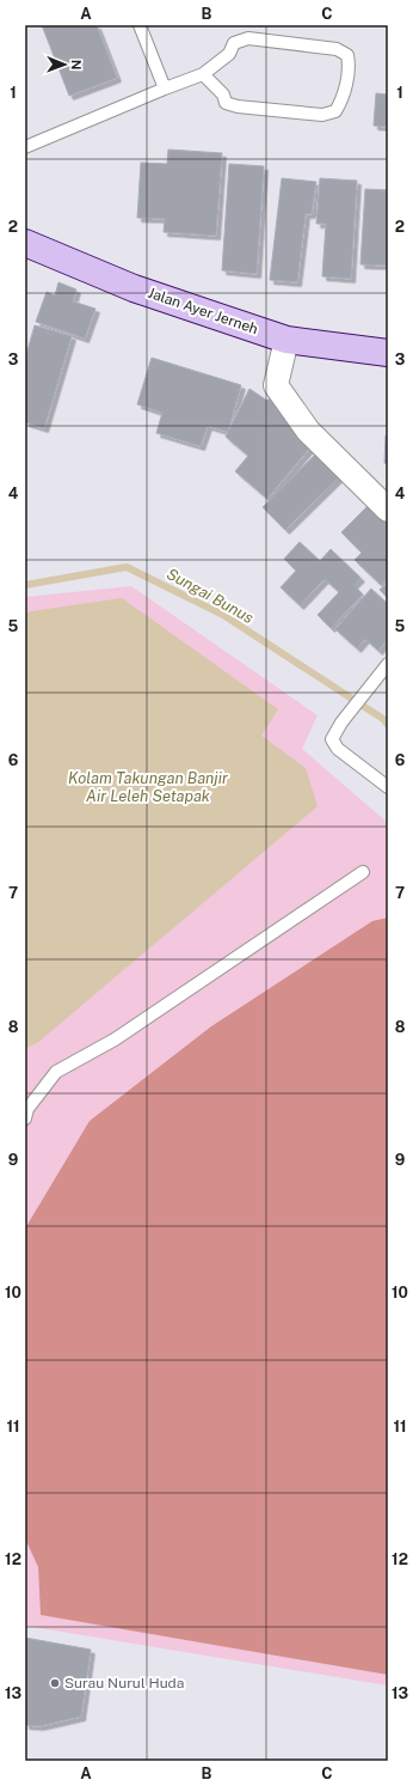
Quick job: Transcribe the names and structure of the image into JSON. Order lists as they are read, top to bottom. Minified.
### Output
{"streets":{"main road":["Jalan Ayer Jerneh"]},"water":["Sungai Bunus","Kolam Takungan Banjir Air Leleh Setapak"],"places":["Surau Nurul Huda"],"north":"right","grid":{"columns":["A","B","C"],"rows":["1","2","3","4","5","6","7","8","9","10","11","12","13"]}}
